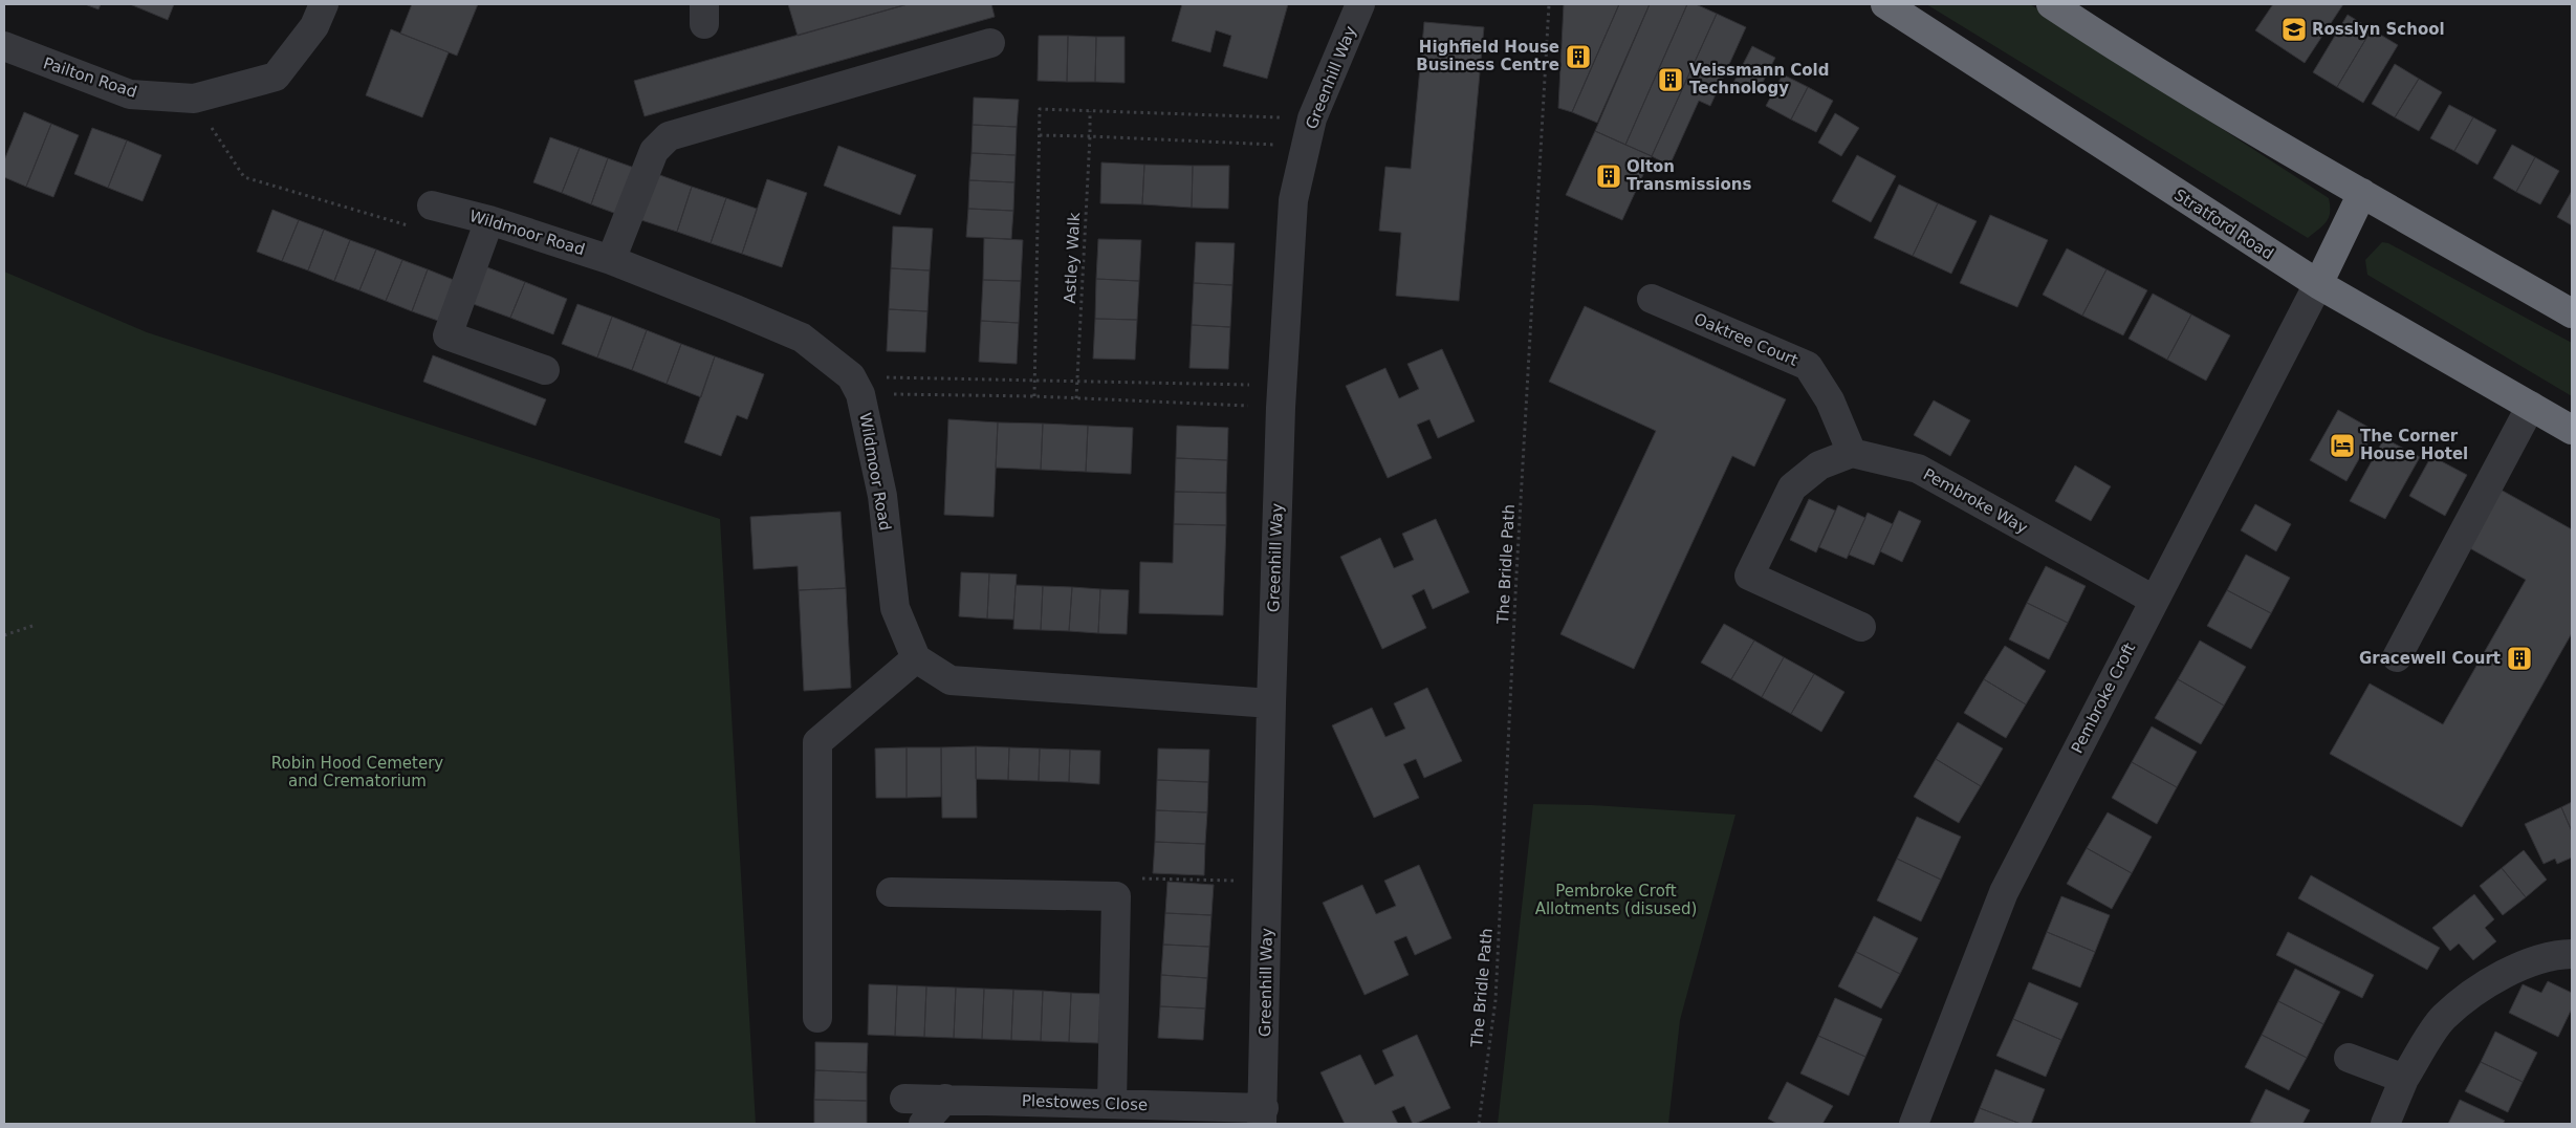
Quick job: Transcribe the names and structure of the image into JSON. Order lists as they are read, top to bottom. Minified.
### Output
{"streets":{"highway":["Stratford Road"],"street":["Pailton Road","Greenhill Way","Wildmoor Road","Oaktree Court","Pembroke Way","Pembroke Croft","Plestowes Close"],"path":["Astley Walk","The Bridle Path"]},"crossings":[["Greenhill Way","Plestowes Close"],["Stratford Road","Pembroke Croft"],["Oaktree Court","Pembroke Way"],["Pembroke Way","Pembroke Croft"]],"parks":["Robin Hood Cemetery and Crematorium","Pembroke Croft Allotments (disused)"],"places":{"school or university":["Rosslyn School"],"building":["Highfield House Business Centre","Veissmann Cold Technology","Olton Transmissions","Gracewell Court"],"hotel":["The Corner House Hotel"]}}
